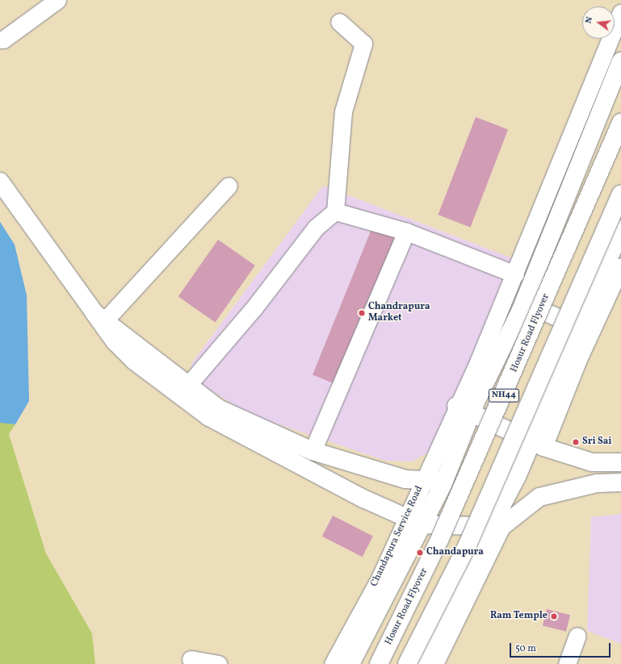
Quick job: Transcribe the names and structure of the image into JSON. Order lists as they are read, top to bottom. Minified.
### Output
{"streets":{"main road":["Hosur Road Flyover","NH44"],"street":["Chandapura Service Road"]},"places":["Chandrapura Market","Sri Sai","Chandapura","Ram Temple"],"scale_bar":"50 m","north":"left"}
